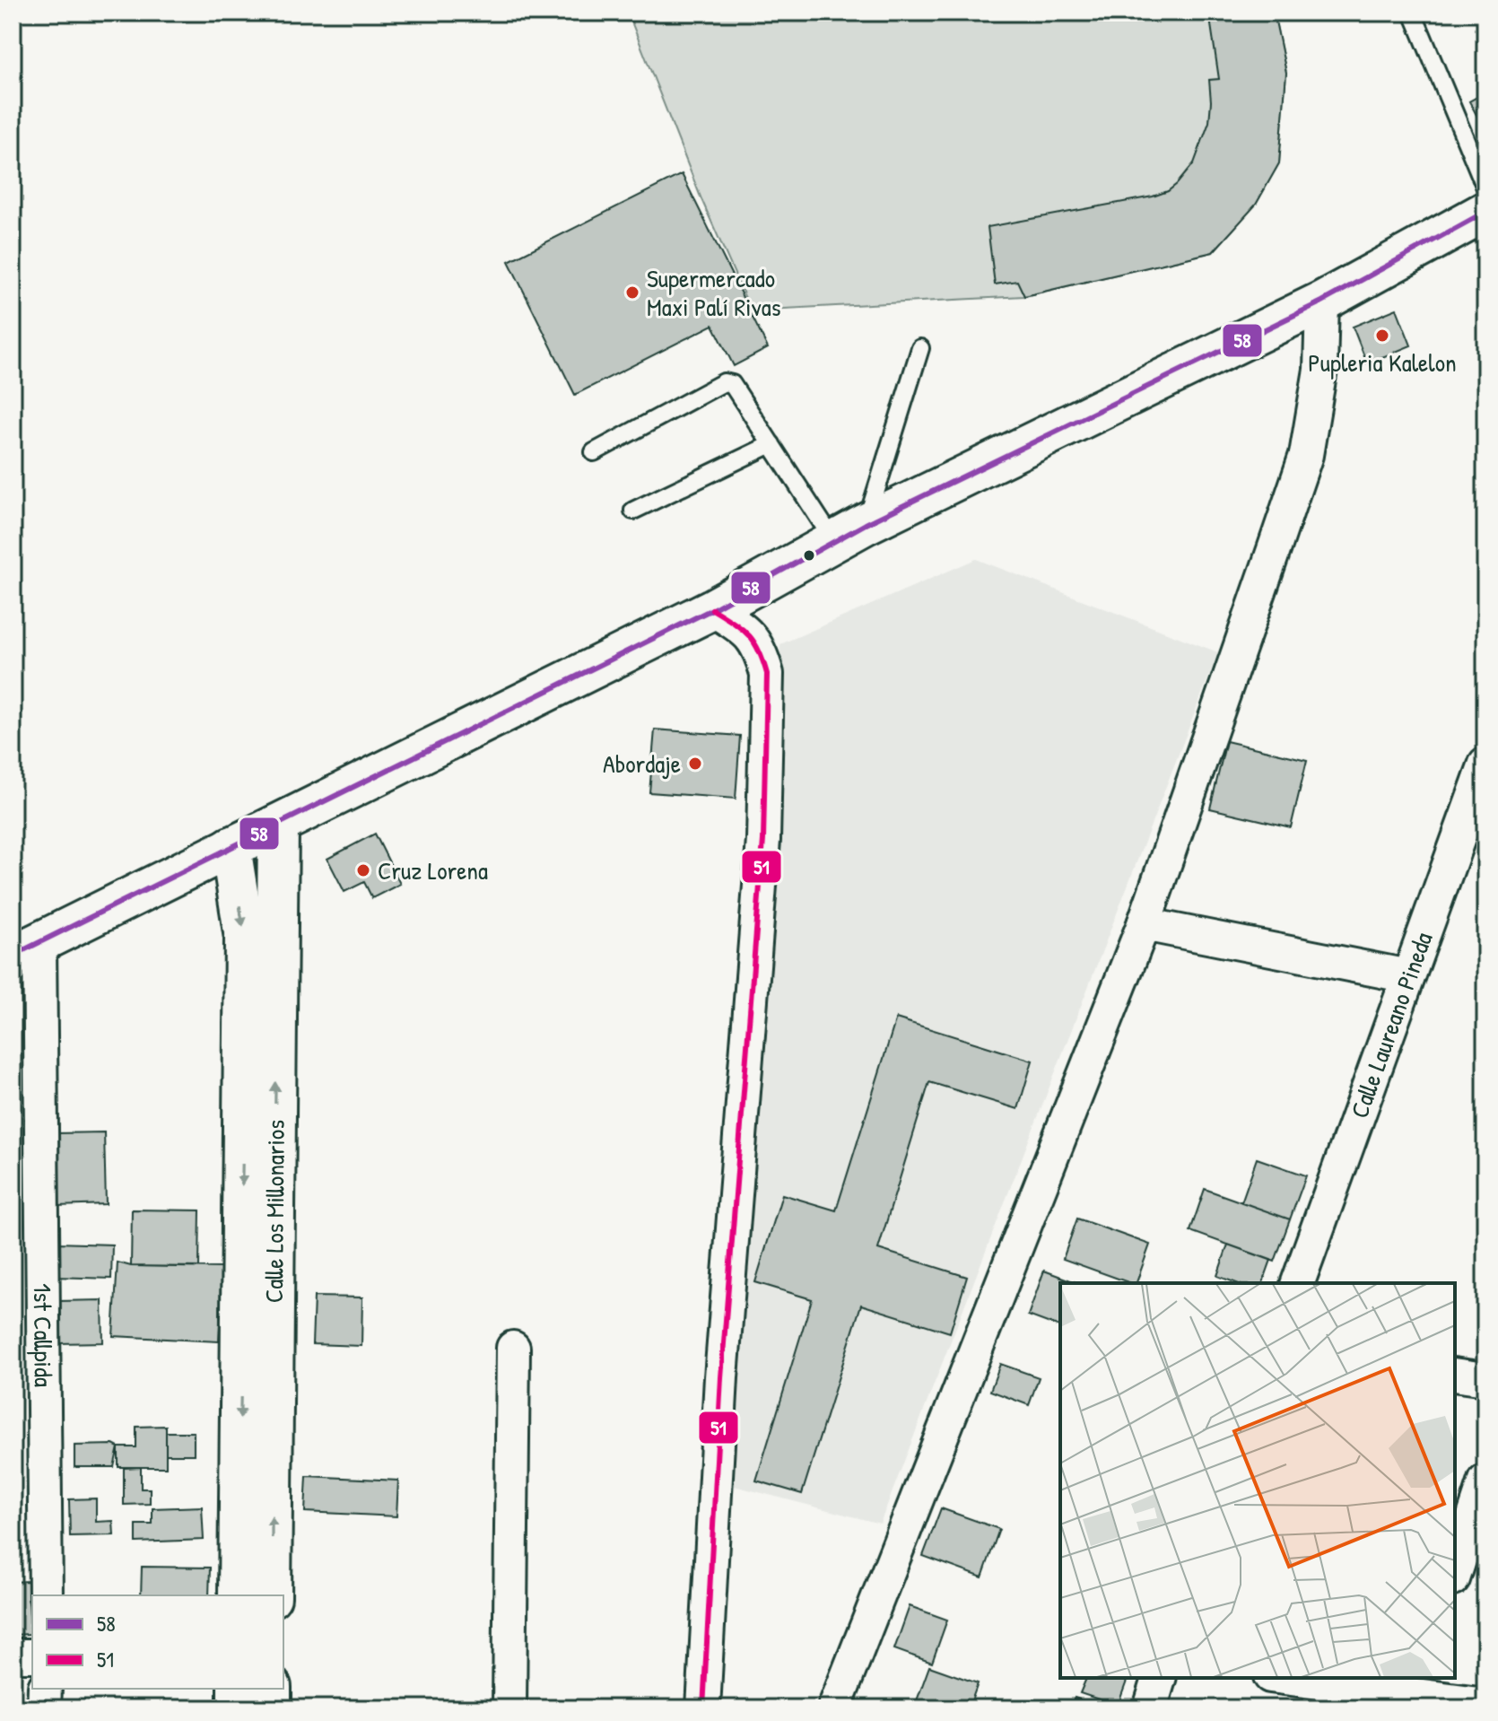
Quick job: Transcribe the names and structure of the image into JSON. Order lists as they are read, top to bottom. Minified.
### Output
{"streets":{"main road":["Calle Los Millonarios"],"street":["Calle Laureano Pineda","1st Callpida"]},"places":["Supermercado Maxi Palí Rivas","Pupleria Kalelon","Abordaje","Cruz Lorena"],"lines":["transit line 58","transit line 51"],"legend":["58","51"]}
